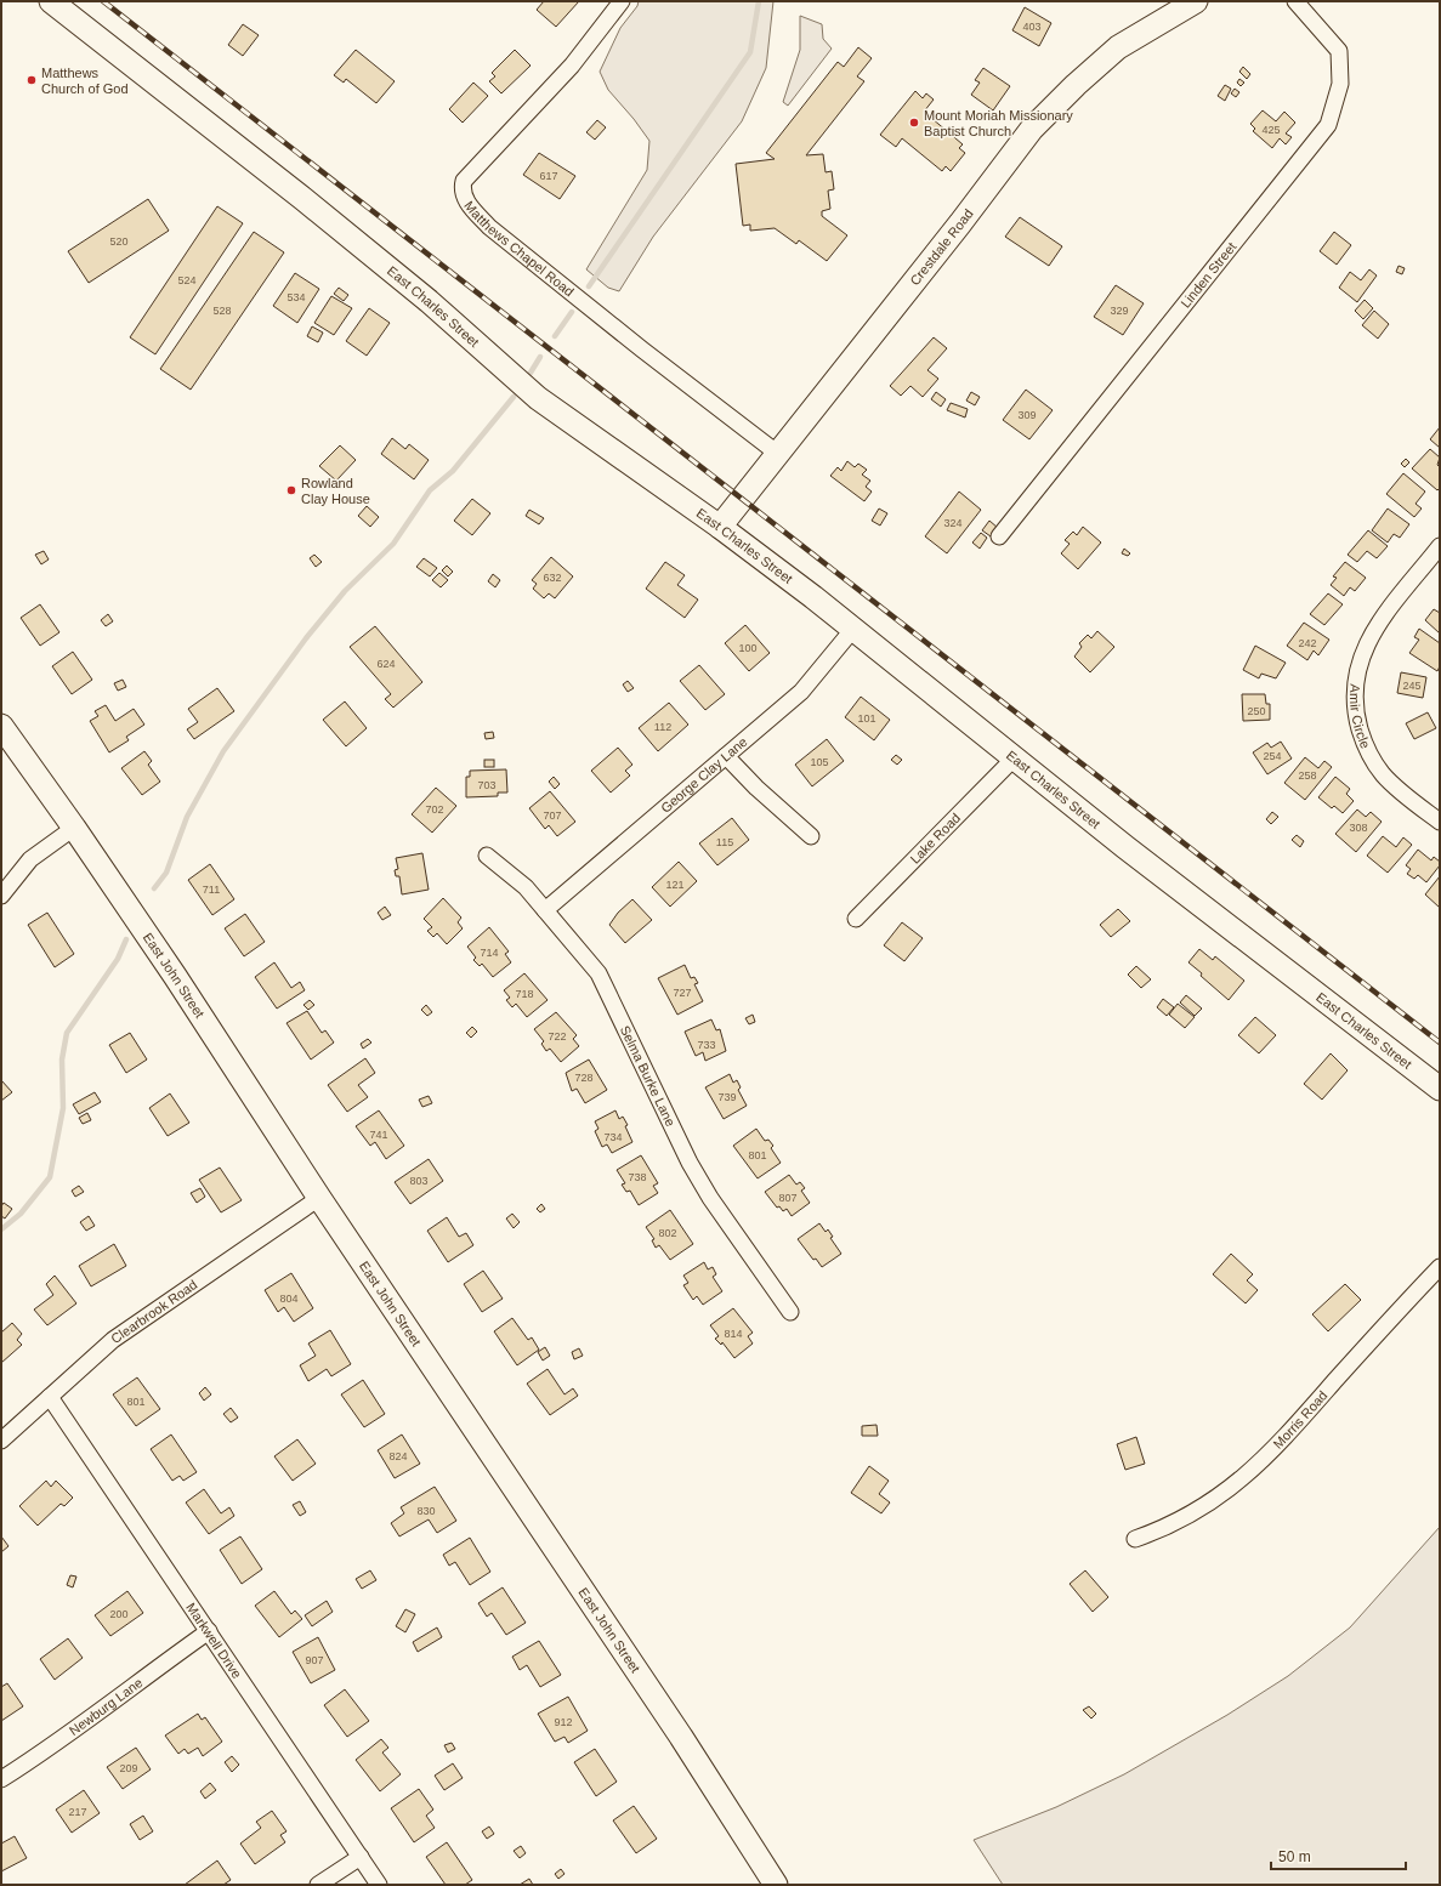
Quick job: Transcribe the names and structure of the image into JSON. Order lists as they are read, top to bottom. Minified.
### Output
{"streets":{"street":["Matthews Chapel Road","Crestdale Road","Linden Street","East Charles Street","Amir Circle","George Clay Lane","Lake Road","East John Street","Selma Burke Lane","Clearbrook Road","Morris Road","Markwell Drive","Newburg Lane"]},"crossings":[["Matthews Chapel Road","Crestdale Road"],["Crestdale Road","East Charles Street"],["East Charles Street","George Clay Lane"],["East Charles Street","Lake Road"],["George Clay Lane","Selma Burke Lane"],["East John Street","Clearbrook Road"],["Clearbrook Road","Markwell Drive"],["Markwell Drive","Newburg Lane"]],"places":["Matthews Church of God","Mount Moriah Missionary Baptist Church","Rowland Clay House"],"house_numbers":["403","425","617","520","524","534","528","329","309","324","632","242","100","624","245","250","101","112","254","105","258","703","702","707","308","115","121","711","714","727","718","722","733","728","739","741","734","801","738","803","807","802","804","814","801","824","830","200","907","912","209","217"],"scale_bar":"50 m"}
